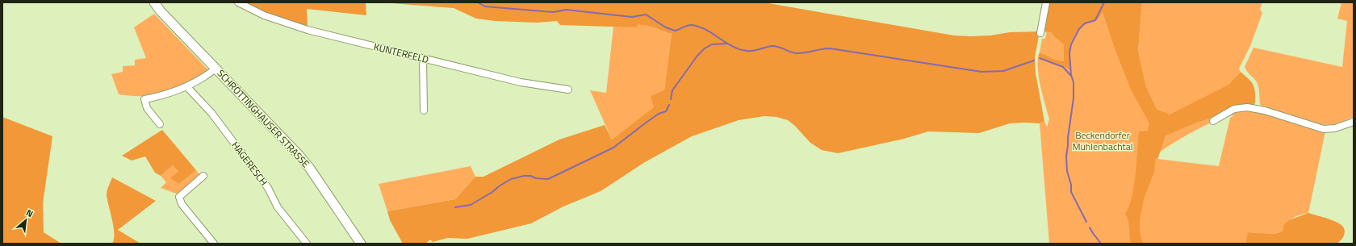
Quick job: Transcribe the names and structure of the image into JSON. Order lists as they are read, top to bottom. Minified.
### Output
{"streets":{"main road":["SCHRÖTTINGHAUSER STRASSE"],"street":["KUNTERFELD","HAGERESCH"]},"parks":["Beckendorfer Mühlenbachtal"],"north":"top right"}
